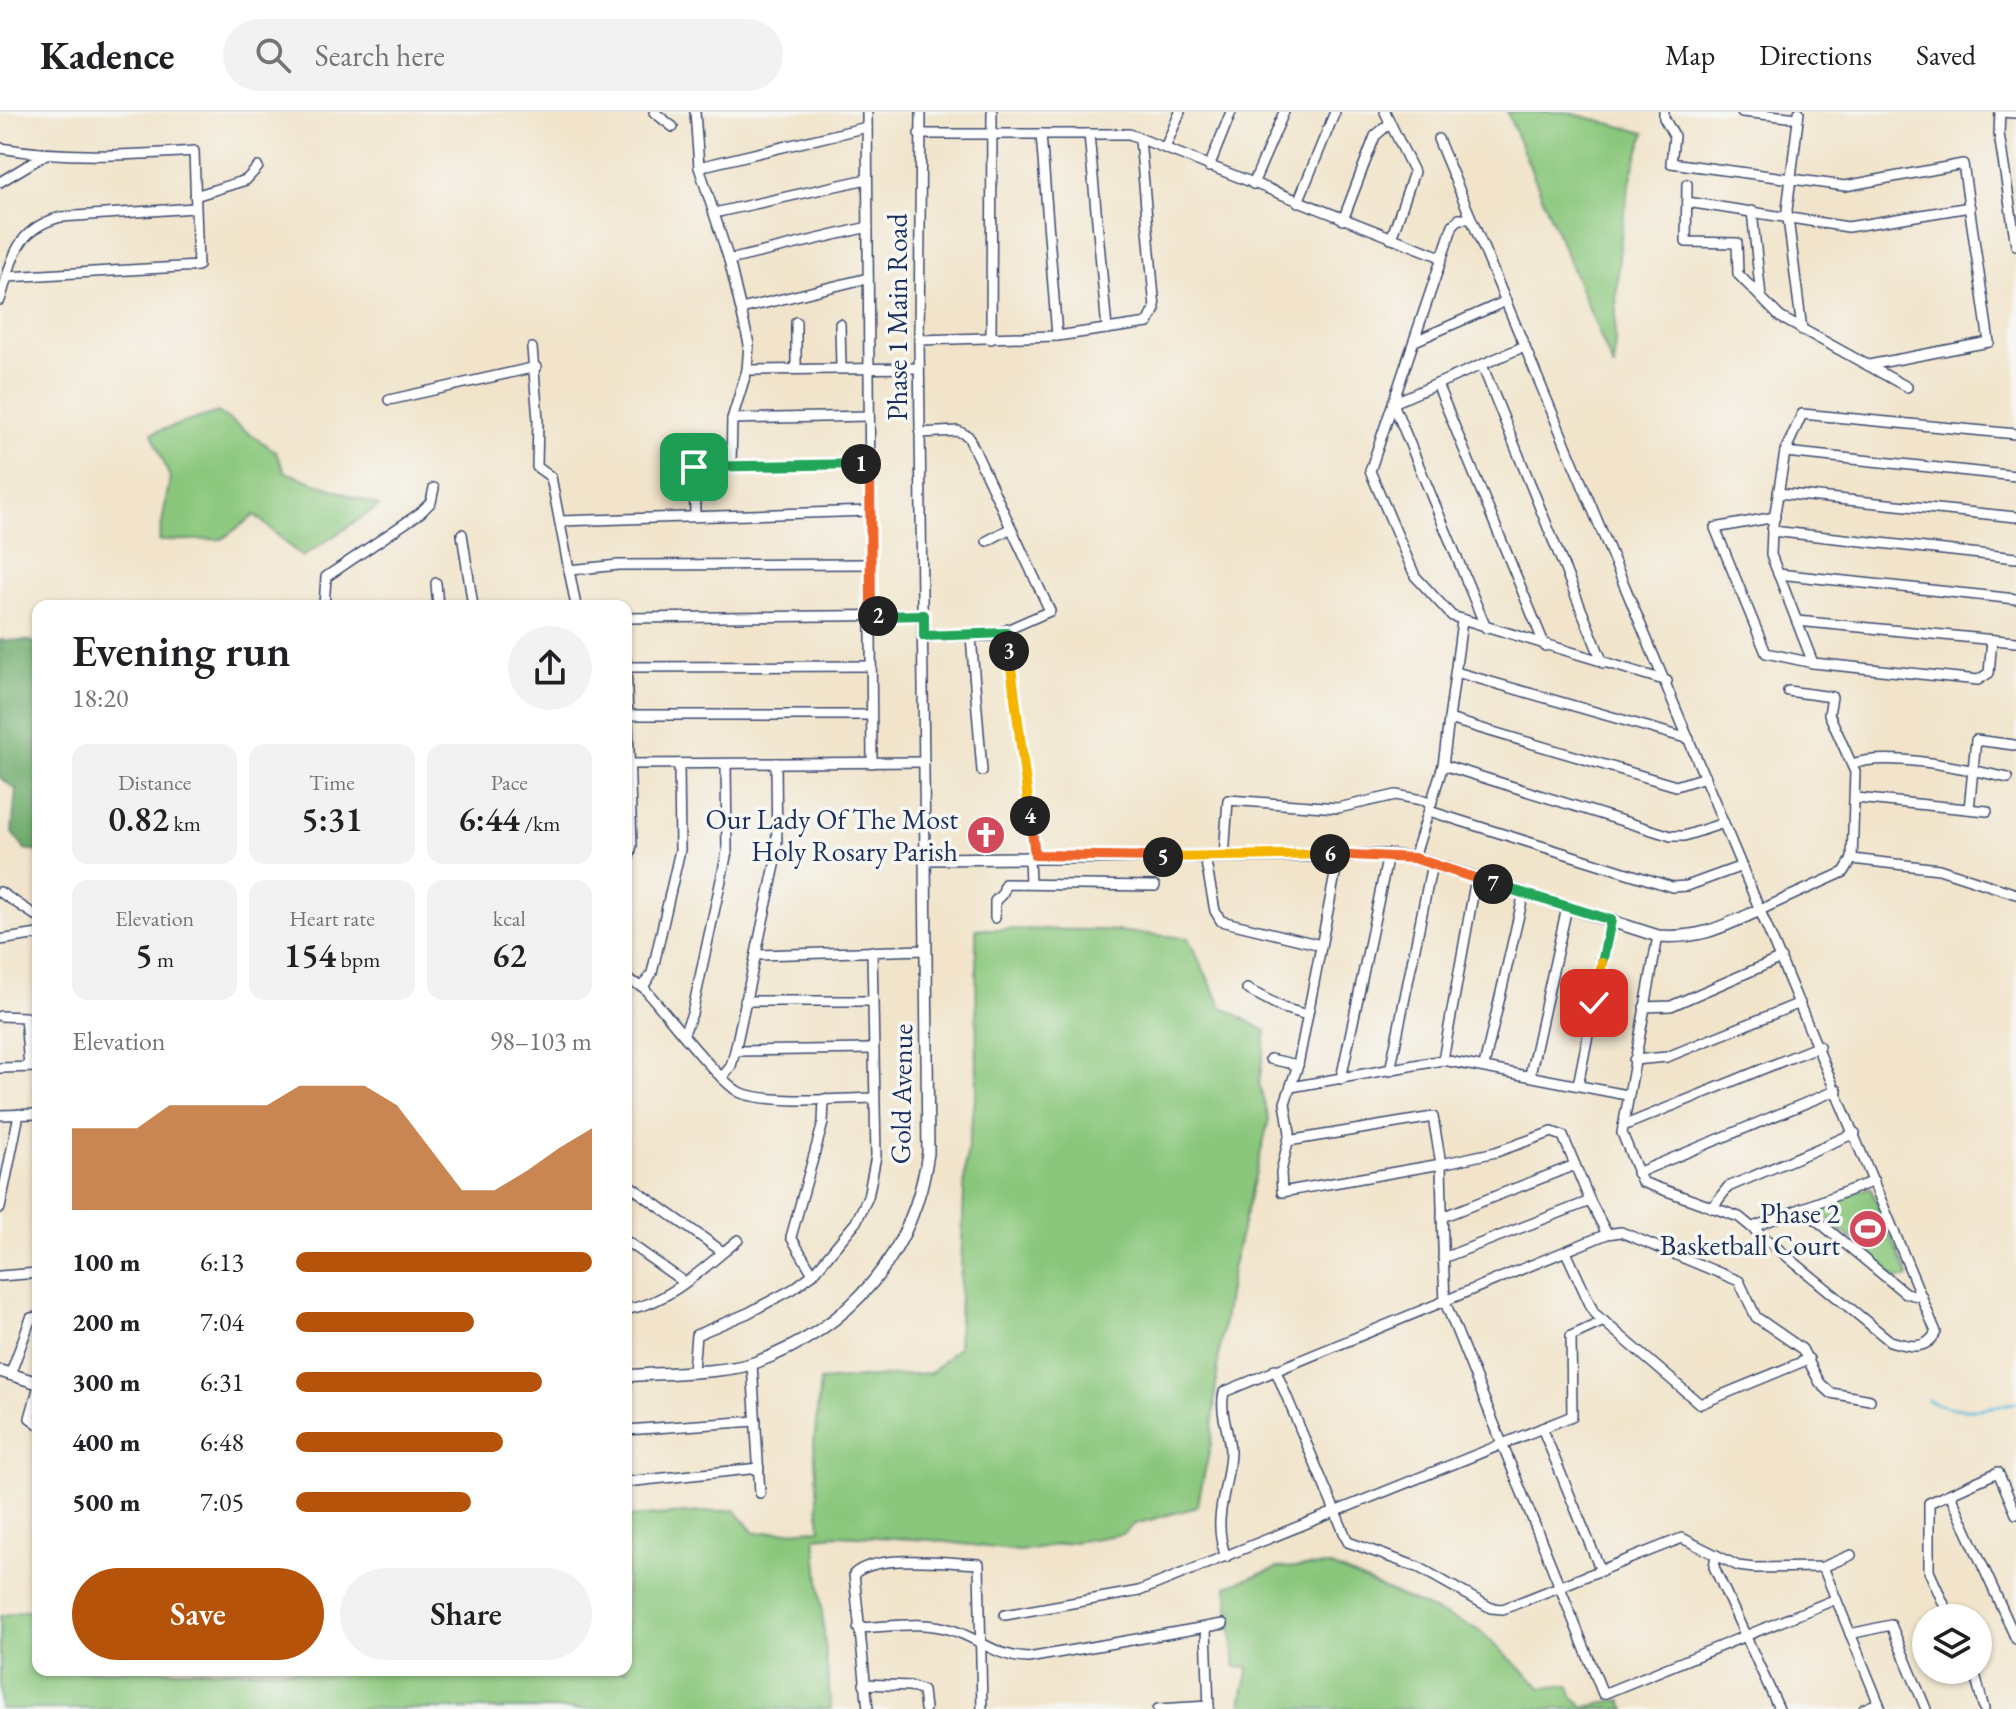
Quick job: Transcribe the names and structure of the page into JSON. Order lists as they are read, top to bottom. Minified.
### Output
{"streets":{"street":["Phase 1 Main Road","Gold Avenue"]},"crossings":[["Phase 1 Main Road","Gold Avenue"]],"places":{"church":["Our Lady Of The Most Holy Rosary Parish"],"sports":["Phase 2 Basketball Court"]},"page":{"header":"Kadence","search":"Search here","nav":["Map","Directions","Saved"],"pins":["1","2","3","4","6","5","7"],"heading":["Evening run","18:20"],"stats":[["Distance","0.82 km"],["Time","5:31"],["Pace","6:44 /km"],["Elevation","5 m"],["Heart rate","154 bpm"],["kcal","62"]],"chart":["Elevation","98–103 m"],"list":[{"name":"100 m","note":"6:13"},{"name":"200 m","note":"7:04"},{"name":"300 m","note":"6:31"},{"name":"400 m","note":"6:48"},{"name":"500 m","note":"7:05"}],"buttons":["Save","Share"]}}
